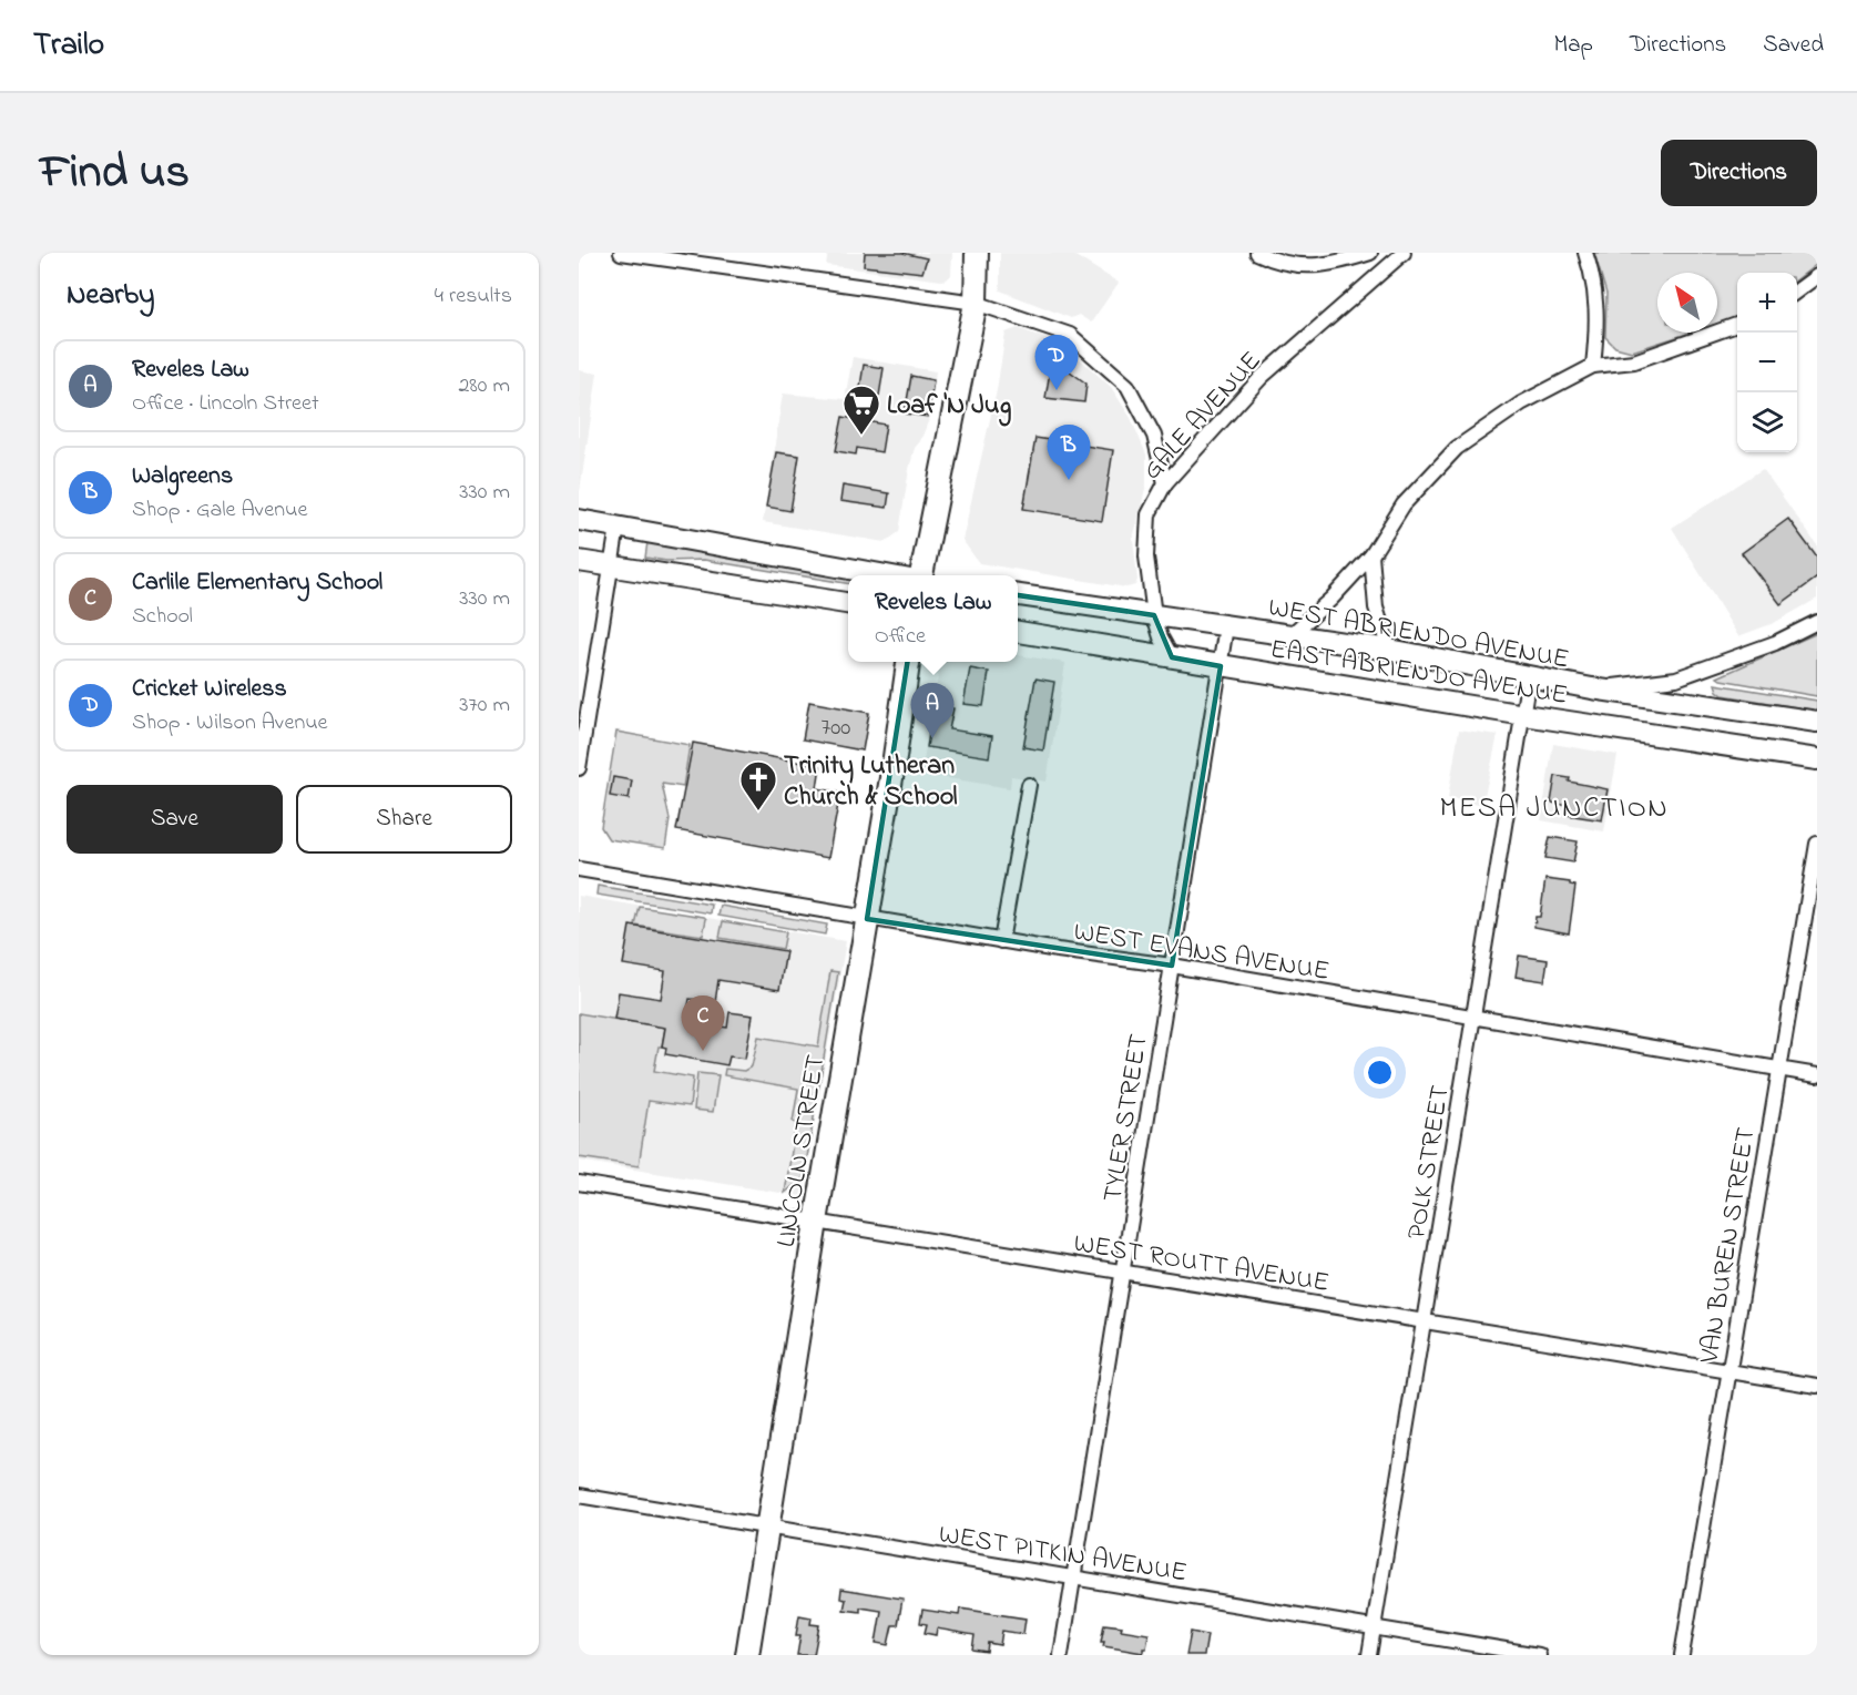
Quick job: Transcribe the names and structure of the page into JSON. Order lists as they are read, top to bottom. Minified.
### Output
{"streets":{"main road":["WEST ABRIENDO AVENUE","EAST ABRIENDO AVENUE","LINCOLN STREET"],"street":["GALE AVENUE","WEST EVANS AVENUE","TYLER STREET","POLK STREET","VAN BUREN STREET","WEST ROUTT AVENUE","WEST PITKIN AVENUE"]},"crossings":[["GALE AVENUE","WEST ABRIENDO AVENUE"],["GALE AVENUE","EAST ABRIENDO AVENUE"],["WEST ABRIENDO AVENUE","TYLER STREET"],["WEST ABRIENDO AVENUE","POLK STREET"],["EAST ABRIENDO AVENUE","TYLER STREET"],["EAST ABRIENDO AVENUE","POLK STREET"],["WEST EVANS AVENUE","TYLER STREET"],["WEST EVANS AVENUE","LINCOLN STREET"],["WEST EVANS AVENUE","POLK STREET"],["WEST EVANS AVENUE","VAN BUREN STREET"],["TYLER STREET","WEST ROUTT AVENUE"],["TYLER STREET","WEST PITKIN AVENUE"],["LINCOLN STREET","WEST ROUTT AVENUE"],["LINCOLN STREET","WEST PITKIN AVENUE"],["POLK STREET","WEST ROUTT AVENUE"],["POLK STREET","WEST PITKIN AVENUE"],["VAN BUREN STREET","WEST ROUTT AVENUE"]],"districts":["MESA JUNCTION"],"places":{"supermarket":["Loaf 'N Jug"],"church":["Trinity Lutheran Church & School"]},"house_numbers":["700"],"north":"top left","page":{"header":"Trailo","nav":["Map","Directions","Saved"],"title":"Find us","buttons":["Directions",["Save","Share"]],"heading":["Nearby","4 results"],"map_buttons":["+","−"],"pins":["D","B","A","C"],"list":[{"mark":"A","name":"Reveles Law","note":"Office · Lincoln Street","value":"280 m"},{"mark":"B","name":"Walgreens","note":"Shop · Gale Avenue","value":"330 m"},{"mark":"C","name":"Carlile Elementary School","note":"School","value":"330 m"},{"mark":"D","name":"Cricket Wireless","note":"Shop · Wilson Avenue","value":"370 m"}],"popup":["Reveles Law","Office"]}}
